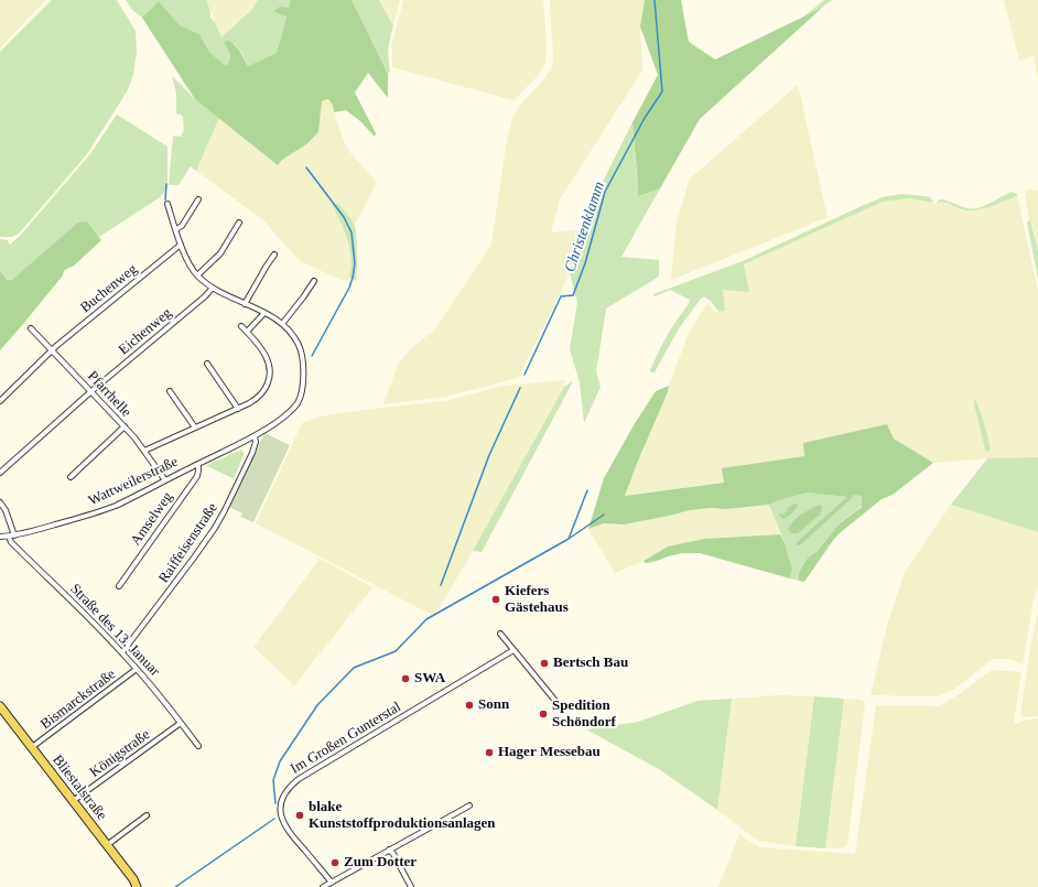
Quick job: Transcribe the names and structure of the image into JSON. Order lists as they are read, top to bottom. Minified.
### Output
{"streets":{"main road":["Bliestalstraße"],"street":["Buchenweg","Eichenweg","Pfarrhelle","Wattweilerstraße","Amselweg","Raiffeisenstraße","Straße des 13. Januar","Bismarckstraße","Im Großen Gunterstal","Königstraße"]},"crossings":[["Buchenweg","Pfarrhelle"],["Buchenweg","Wattweilerstraße"],["Eichenweg","Pfarrhelle"],["Eichenweg","Wattweilerstraße"],["Pfarrhelle","Wattweilerstraße"],["Wattweilerstraße","Amselweg"],["Wattweilerstraße","Raiffeisenstraße"],["Wattweilerstraße","Straße des 13. Januar"],["Raiffeisenstraße","Straße des 13. Januar"],["Straße des 13. Januar","Bismarckstraße"],["Straße des 13. Januar","Königstraße"],["Bismarckstraße","Bliestalstraße"],["Königstraße","Bliestalstraße"]],"water":["Christenklamm"],"places":["Kiefers Gästehaus","Bertsch Bau","SWA","Sonn","Spedition Schöndorf","Hager Messebau","blake Kunststoffproduktionsanlagen","Zum Dotter"]}
